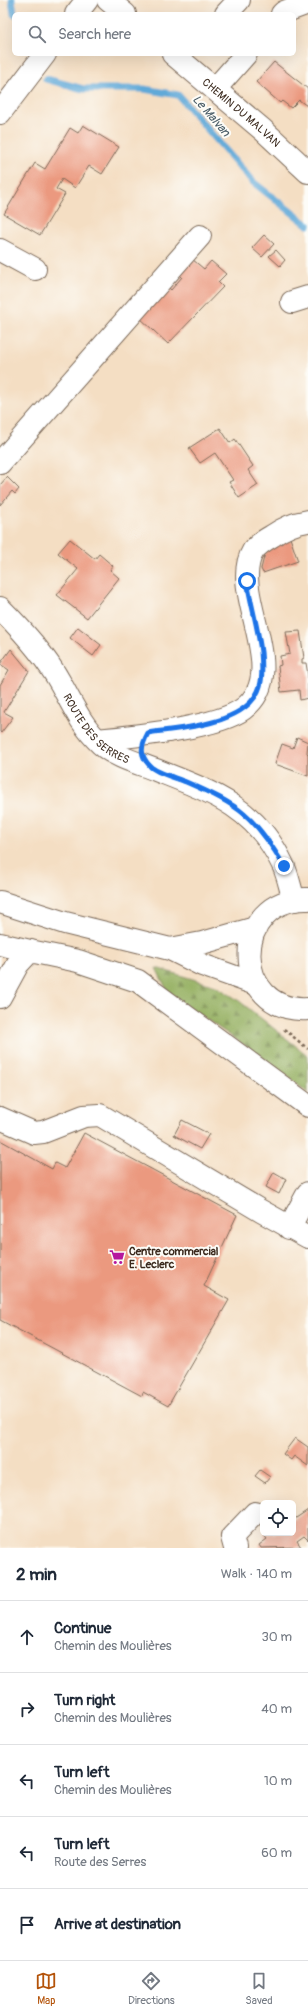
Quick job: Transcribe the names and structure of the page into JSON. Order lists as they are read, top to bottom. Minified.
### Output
{"streets":{"street":["CHEMIN DU MALVAN","ROUTE DES SERRES"]},"water":["Le Malvan"],"places":{"supermarket":["Centre commercial E. Leclerc"]},"page":{"search":"Search here","heading":["2 min","Walk · 140 m"],"list":[["Continue","Chemin des Moulières","30 m"],["Turn right","Chemin des Moulières","40 m"],["Turn left","Chemin des Moulières","10 m"],["Turn left","Route des Serres","60 m"],"Arrive at destination"],"nav":["Map","Directions","Saved"]}}
